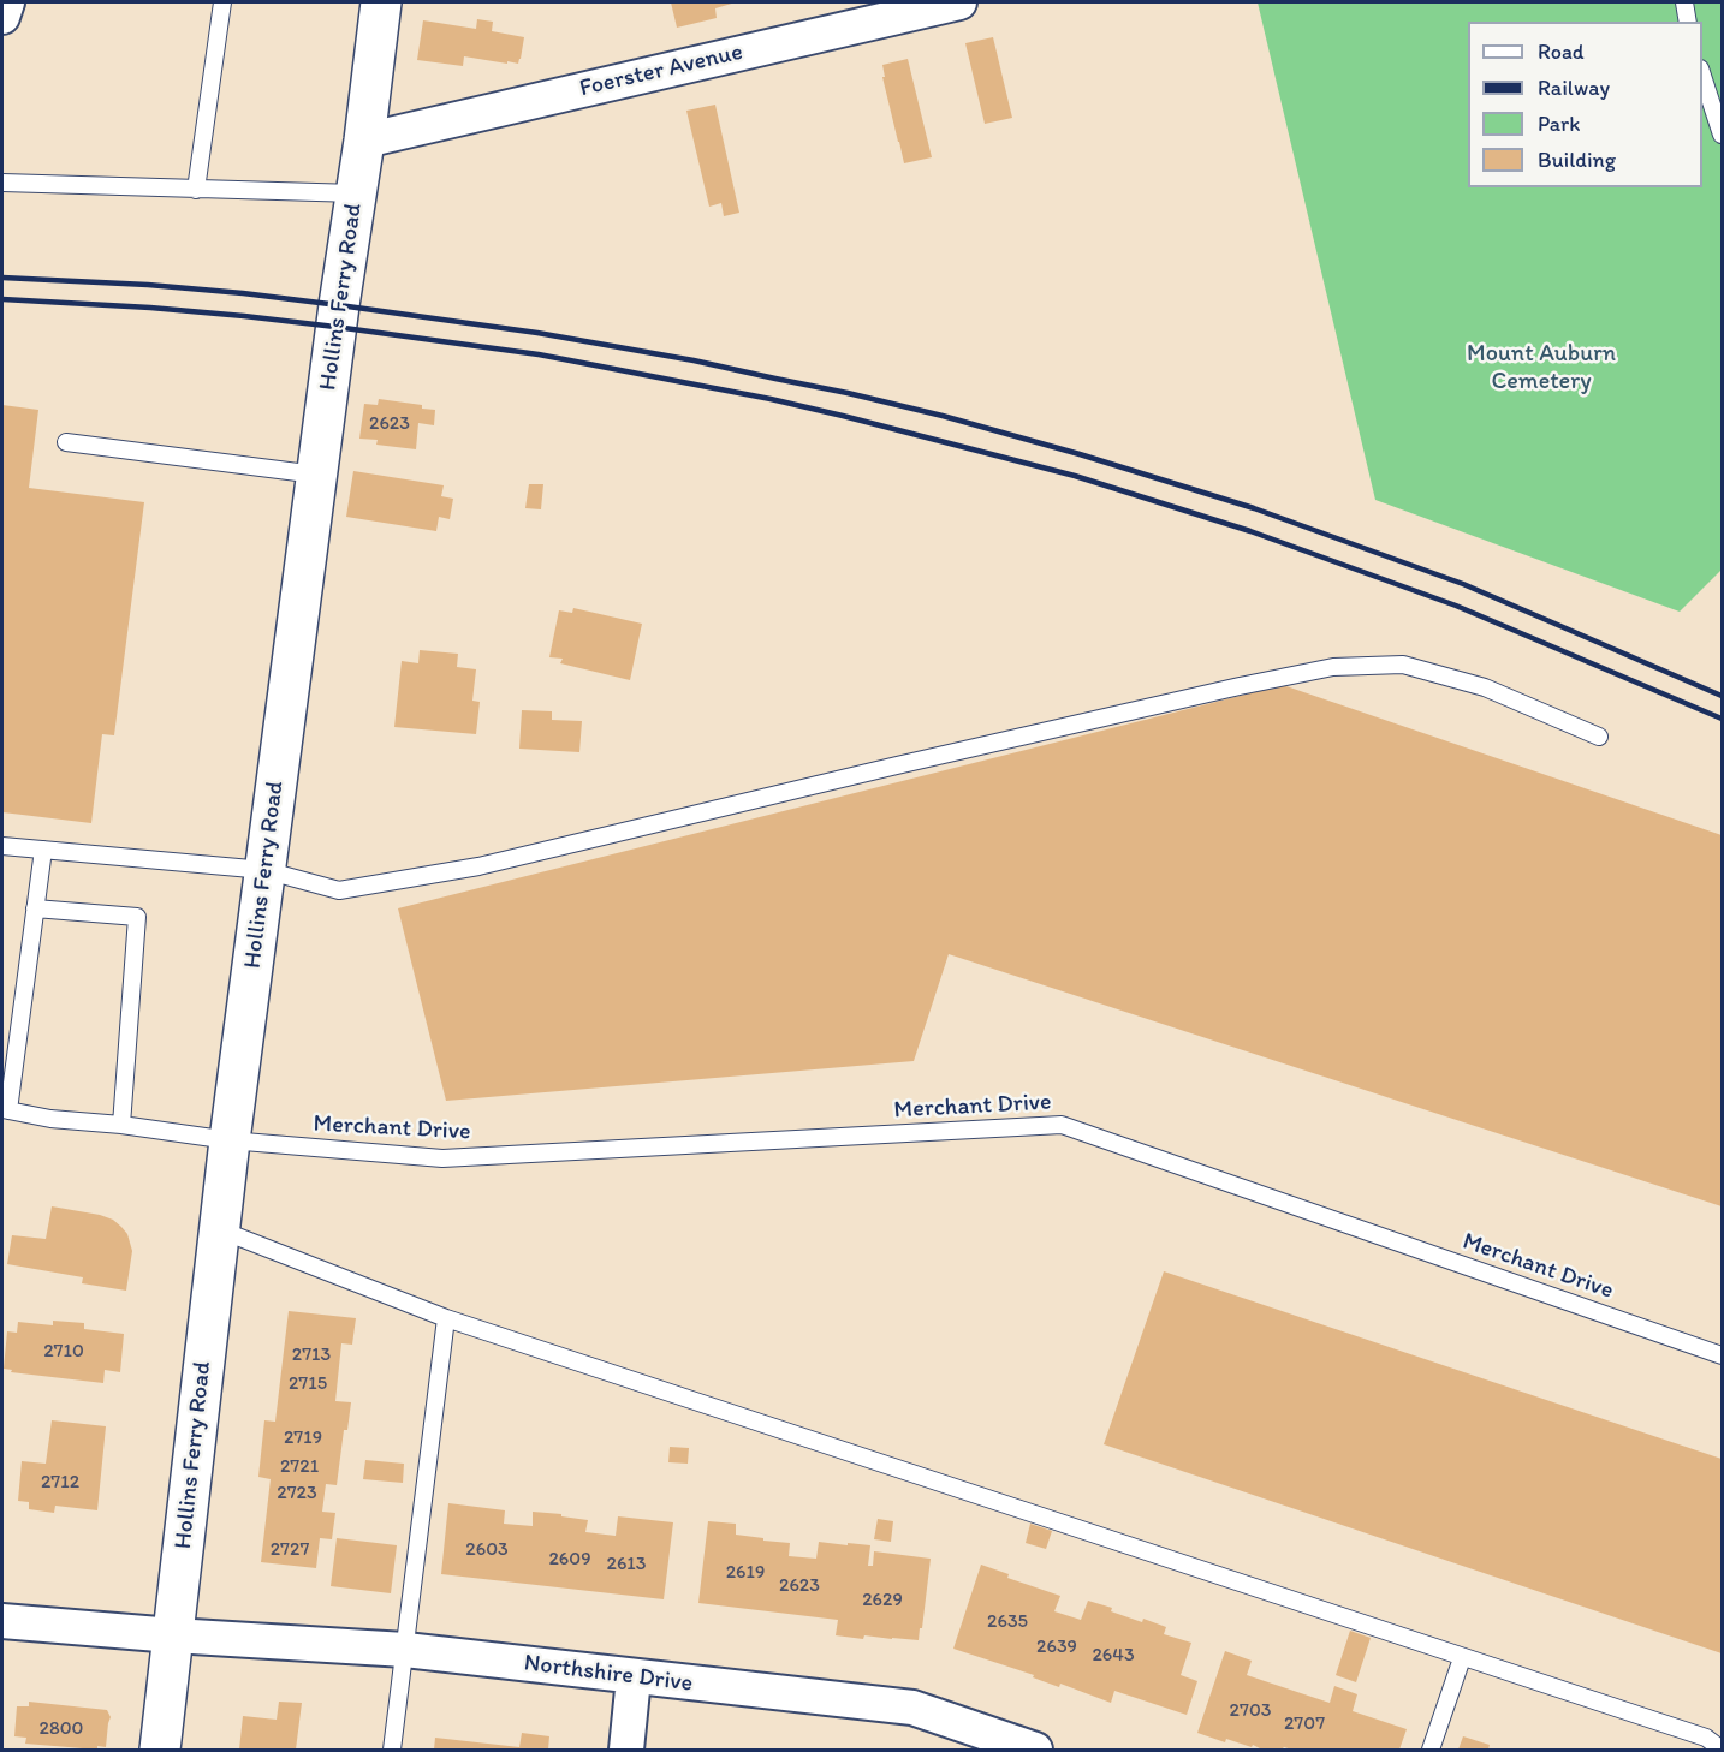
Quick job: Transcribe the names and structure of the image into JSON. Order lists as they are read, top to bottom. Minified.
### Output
{"streets":{"street":["Foerster Avenue","Hollins Ferry Road","Northshire Drive"],"lane":["Merchant Drive"]},"crossings":[["Foerster Avenue","Hollins Ferry Road"],["Hollins Ferry Road","Merchant Drive"],["Hollins Ferry Road","Northshire Drive"]],"parks":["Mount Auburn Cemetery"],"house_numbers":["2623","2710","2713","2715","2719","2721","2712","2723","2727","2603","2609","2613","2619","2623","2629","2635","2639","2643","2703","2707","2800"],"legend":["Road","Railway","Park","Building"]}
